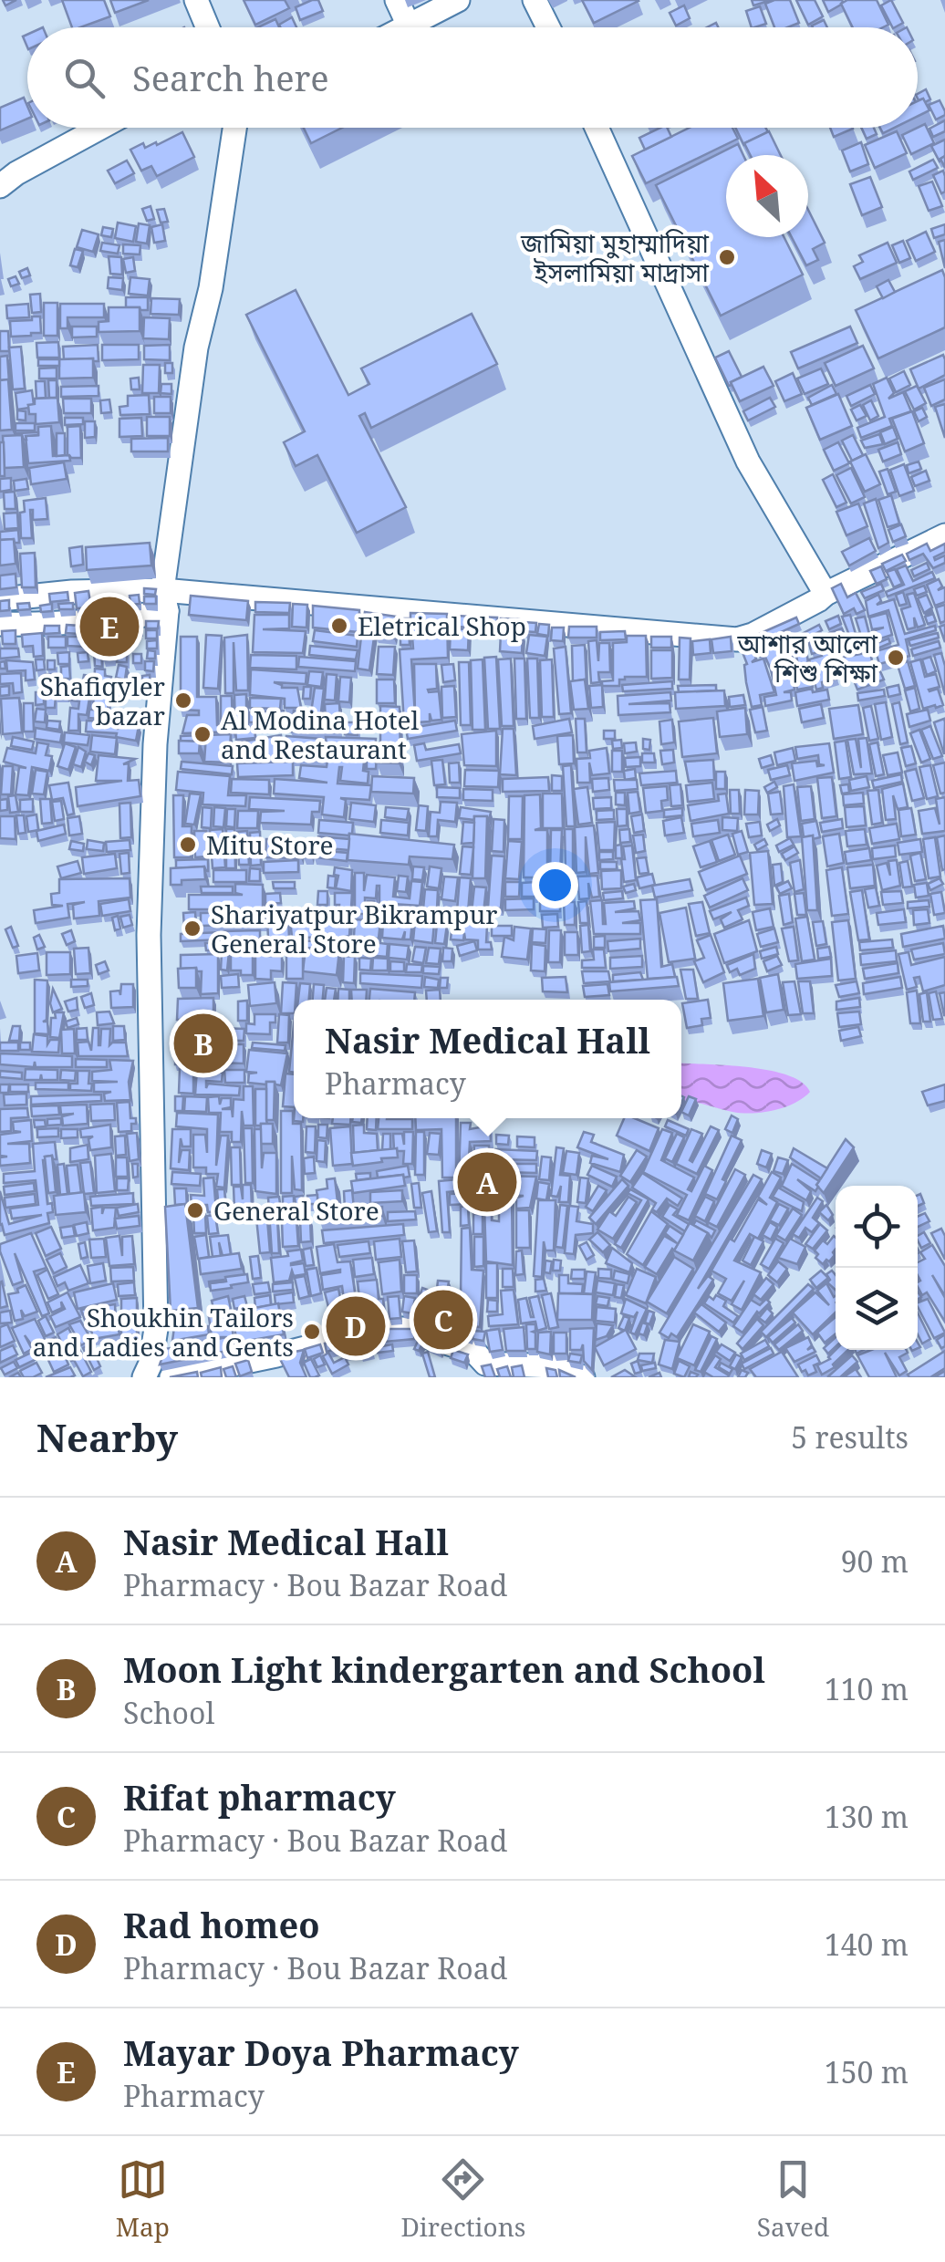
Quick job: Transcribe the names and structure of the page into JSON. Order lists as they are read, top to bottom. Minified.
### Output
{"places":["জামিয়া মুহাম্মাদিয়া ইসলামিয়া মাদ্রাসা","Eletrical Shop","আশার আলো শিশু শিক্ষা","Shafiqyler bazar","Al Modina Hotel and Restaurant","Mitu Store","Shariyatpur Bikrampur General Store","General Store","Shoukhin Tailors and Ladies and Gents"],"north":"top left","page":{"search":"Search here","pins":["E","B","A","C","D"],"popup":["Nasir Medical Hall","Pharmacy"],"heading":["Nearby","5 results"],"list":[{"mark":"A","name":"Nasir Medical Hall","note":"Pharmacy · Bou Bazar Road","value":"90 m"},{"mark":"B","name":"Moon Light kindergarten and School","note":"School","value":"110 m"},{"mark":"C","name":"Rifat pharmacy","note":"Pharmacy · Bou Bazar Road","value":"130 m"},{"mark":"D","name":"Rad homeo","note":"Pharmacy · Bou Bazar Road","value":"140 m"},{"mark":"E","name":"Mayar Doya Pharmacy","note":"Pharmacy","value":"150 m"}],"nav":["Map","Directions","Saved"]}}
